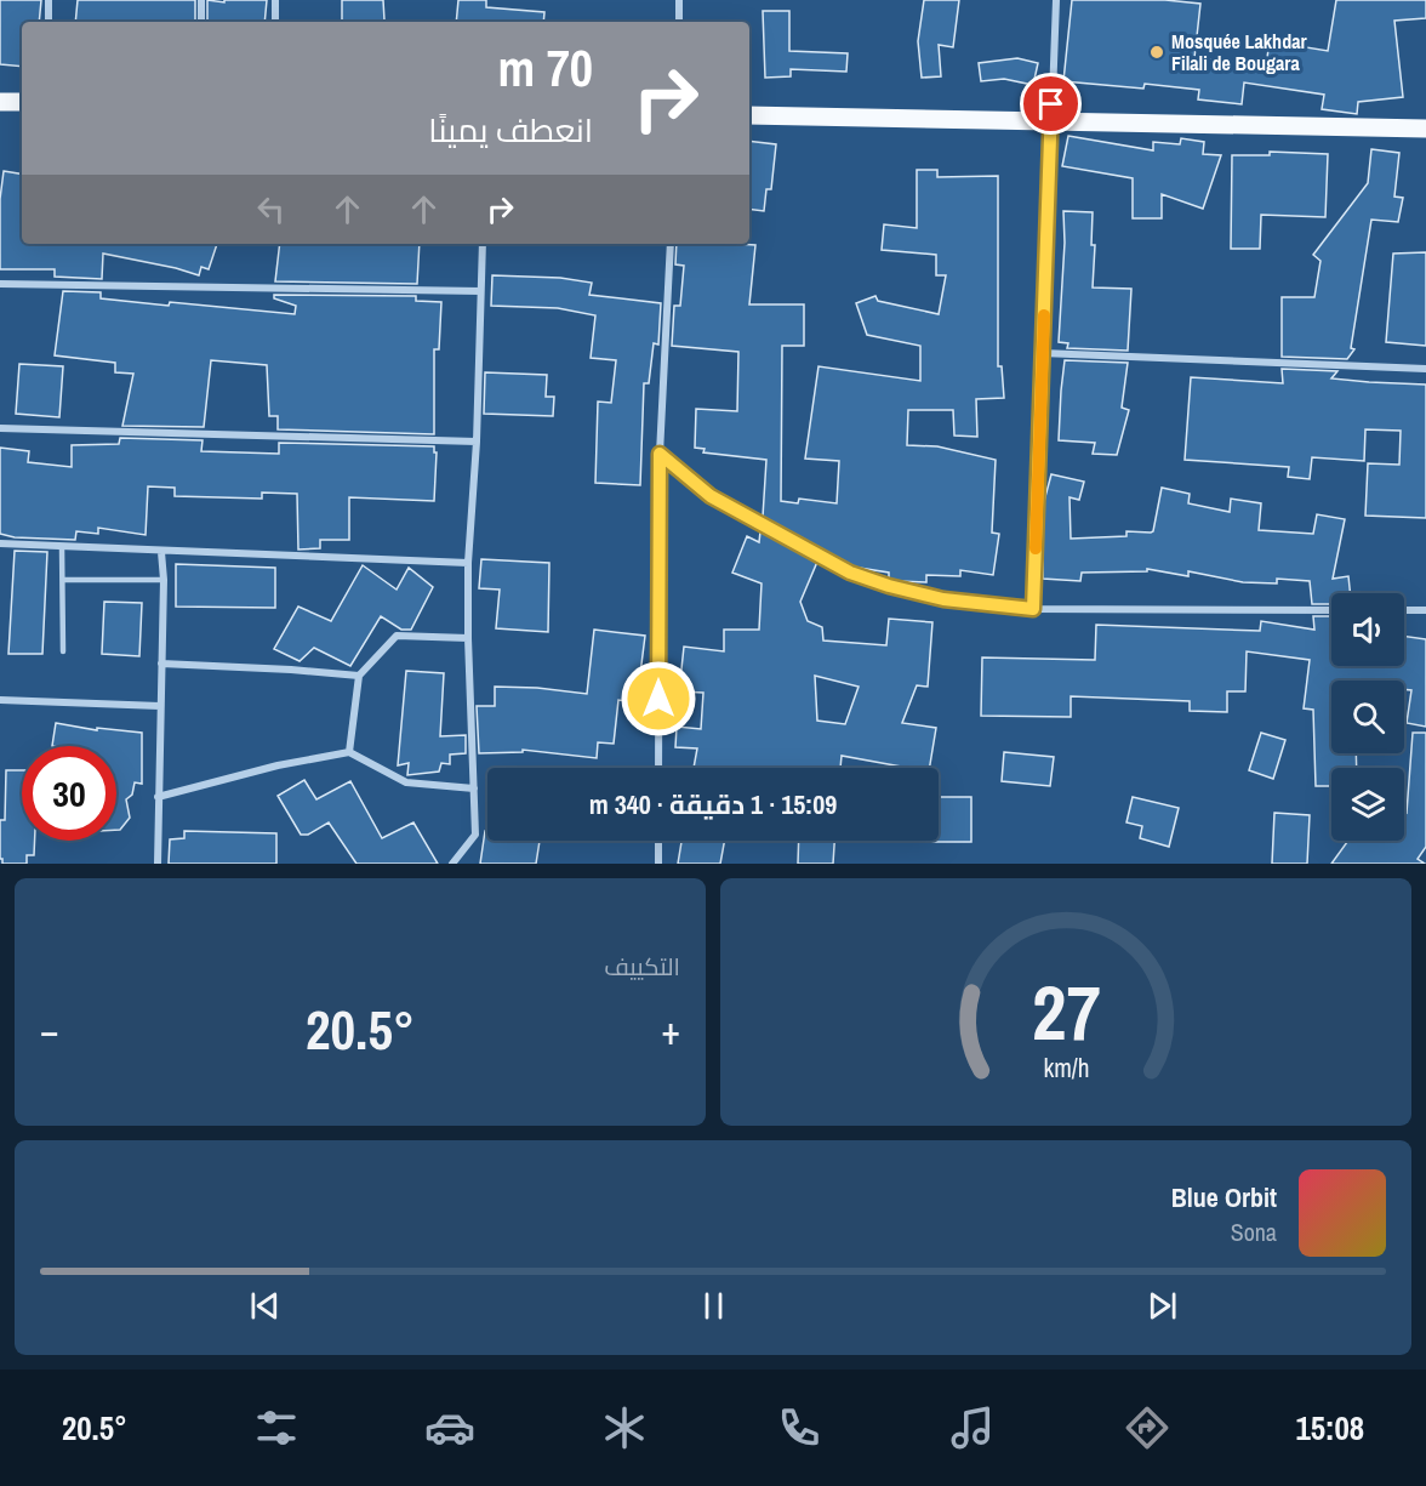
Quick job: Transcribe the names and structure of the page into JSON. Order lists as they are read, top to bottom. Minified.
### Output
{"places":["Mosquée Lakhdar Filali de Bougara"],"page":{"turn":["70 m","انعطف يمينًا"],"limit":"30","trip":"15:09 · 1 دقيقة · 340 m","tile":"التكييف","heat":["−","20.5°","+"],"song":["Blue Orbit","Sona"],"tabs":["15:08","20.5°"],"gauge":["27","km/h"]}}
